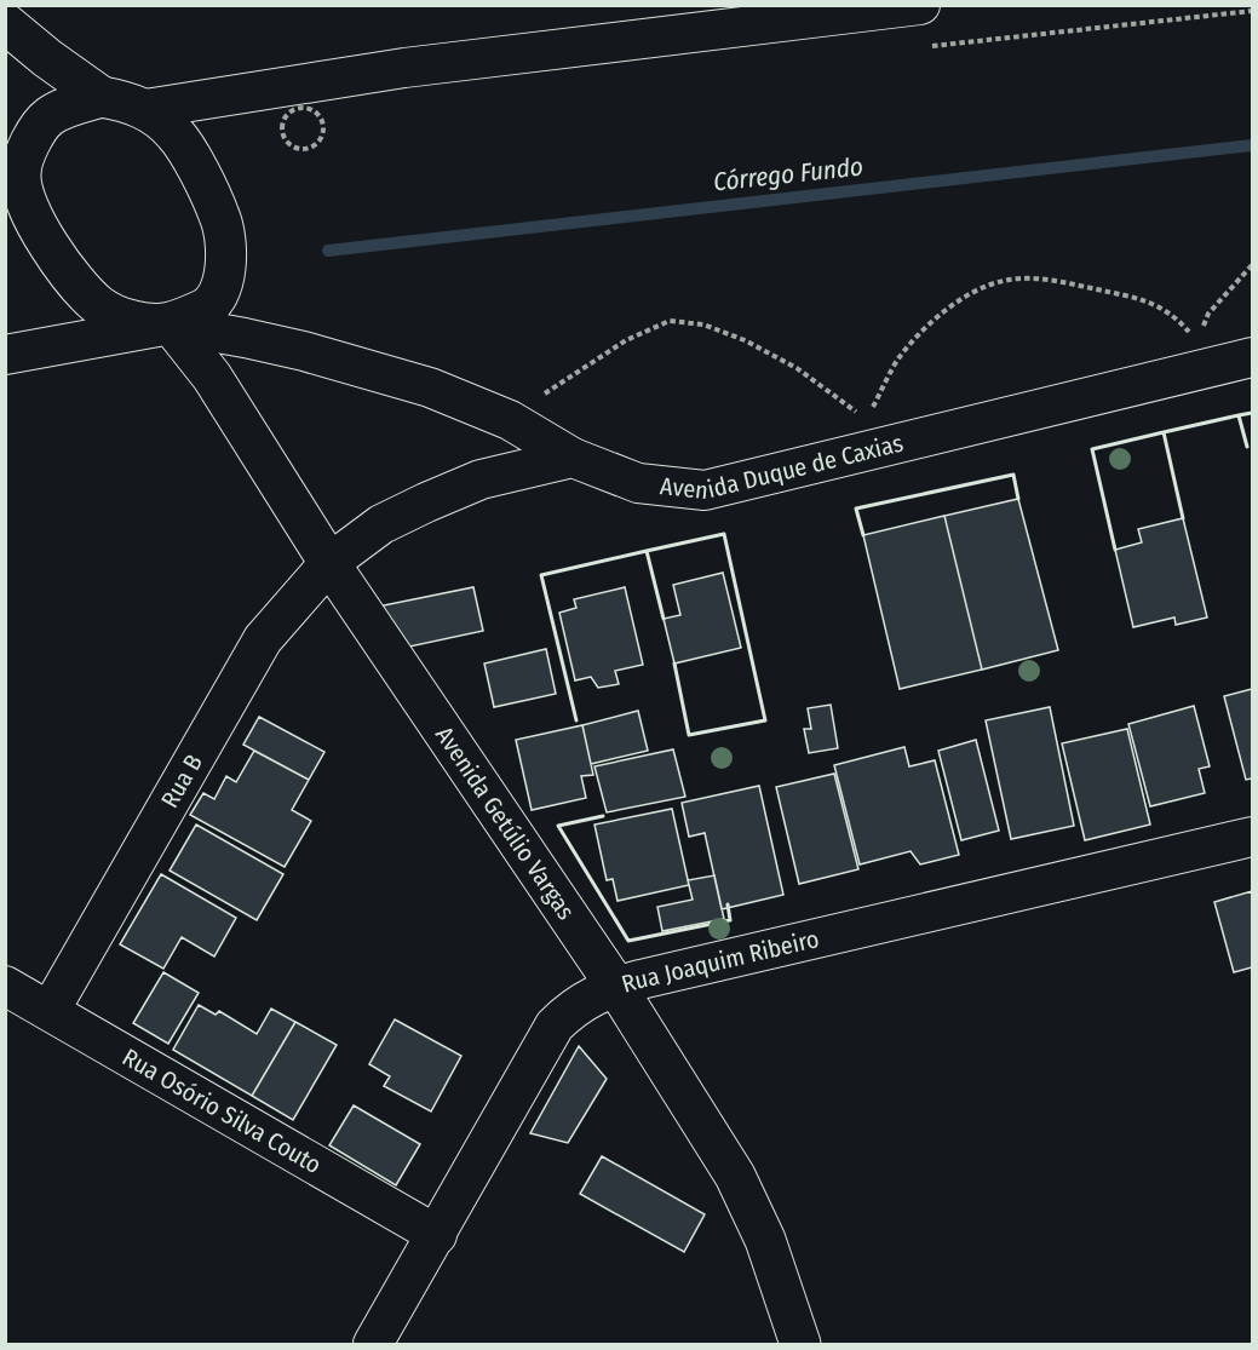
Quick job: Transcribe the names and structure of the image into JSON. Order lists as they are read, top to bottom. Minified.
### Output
{"streets":{"street":["Avenida Duque de Caxias","Rua B","Avenida Getúlio Vargas","Rua Joaquim Ribeiro","Rua Osório Silva Couto"]},"crossings":[["Avenida Duque de Caxias","Avenida Getúlio Vargas"],["Rua B","Avenida Getúlio Vargas"],["Rua B","Rua Osório Silva Couto"],["Avenida Getúlio Vargas","Rua Joaquim Ribeiro"],["Rua Joaquim Ribeiro","Rua Osório Silva Couto"]],"water":["Córrego Fundo"]}
